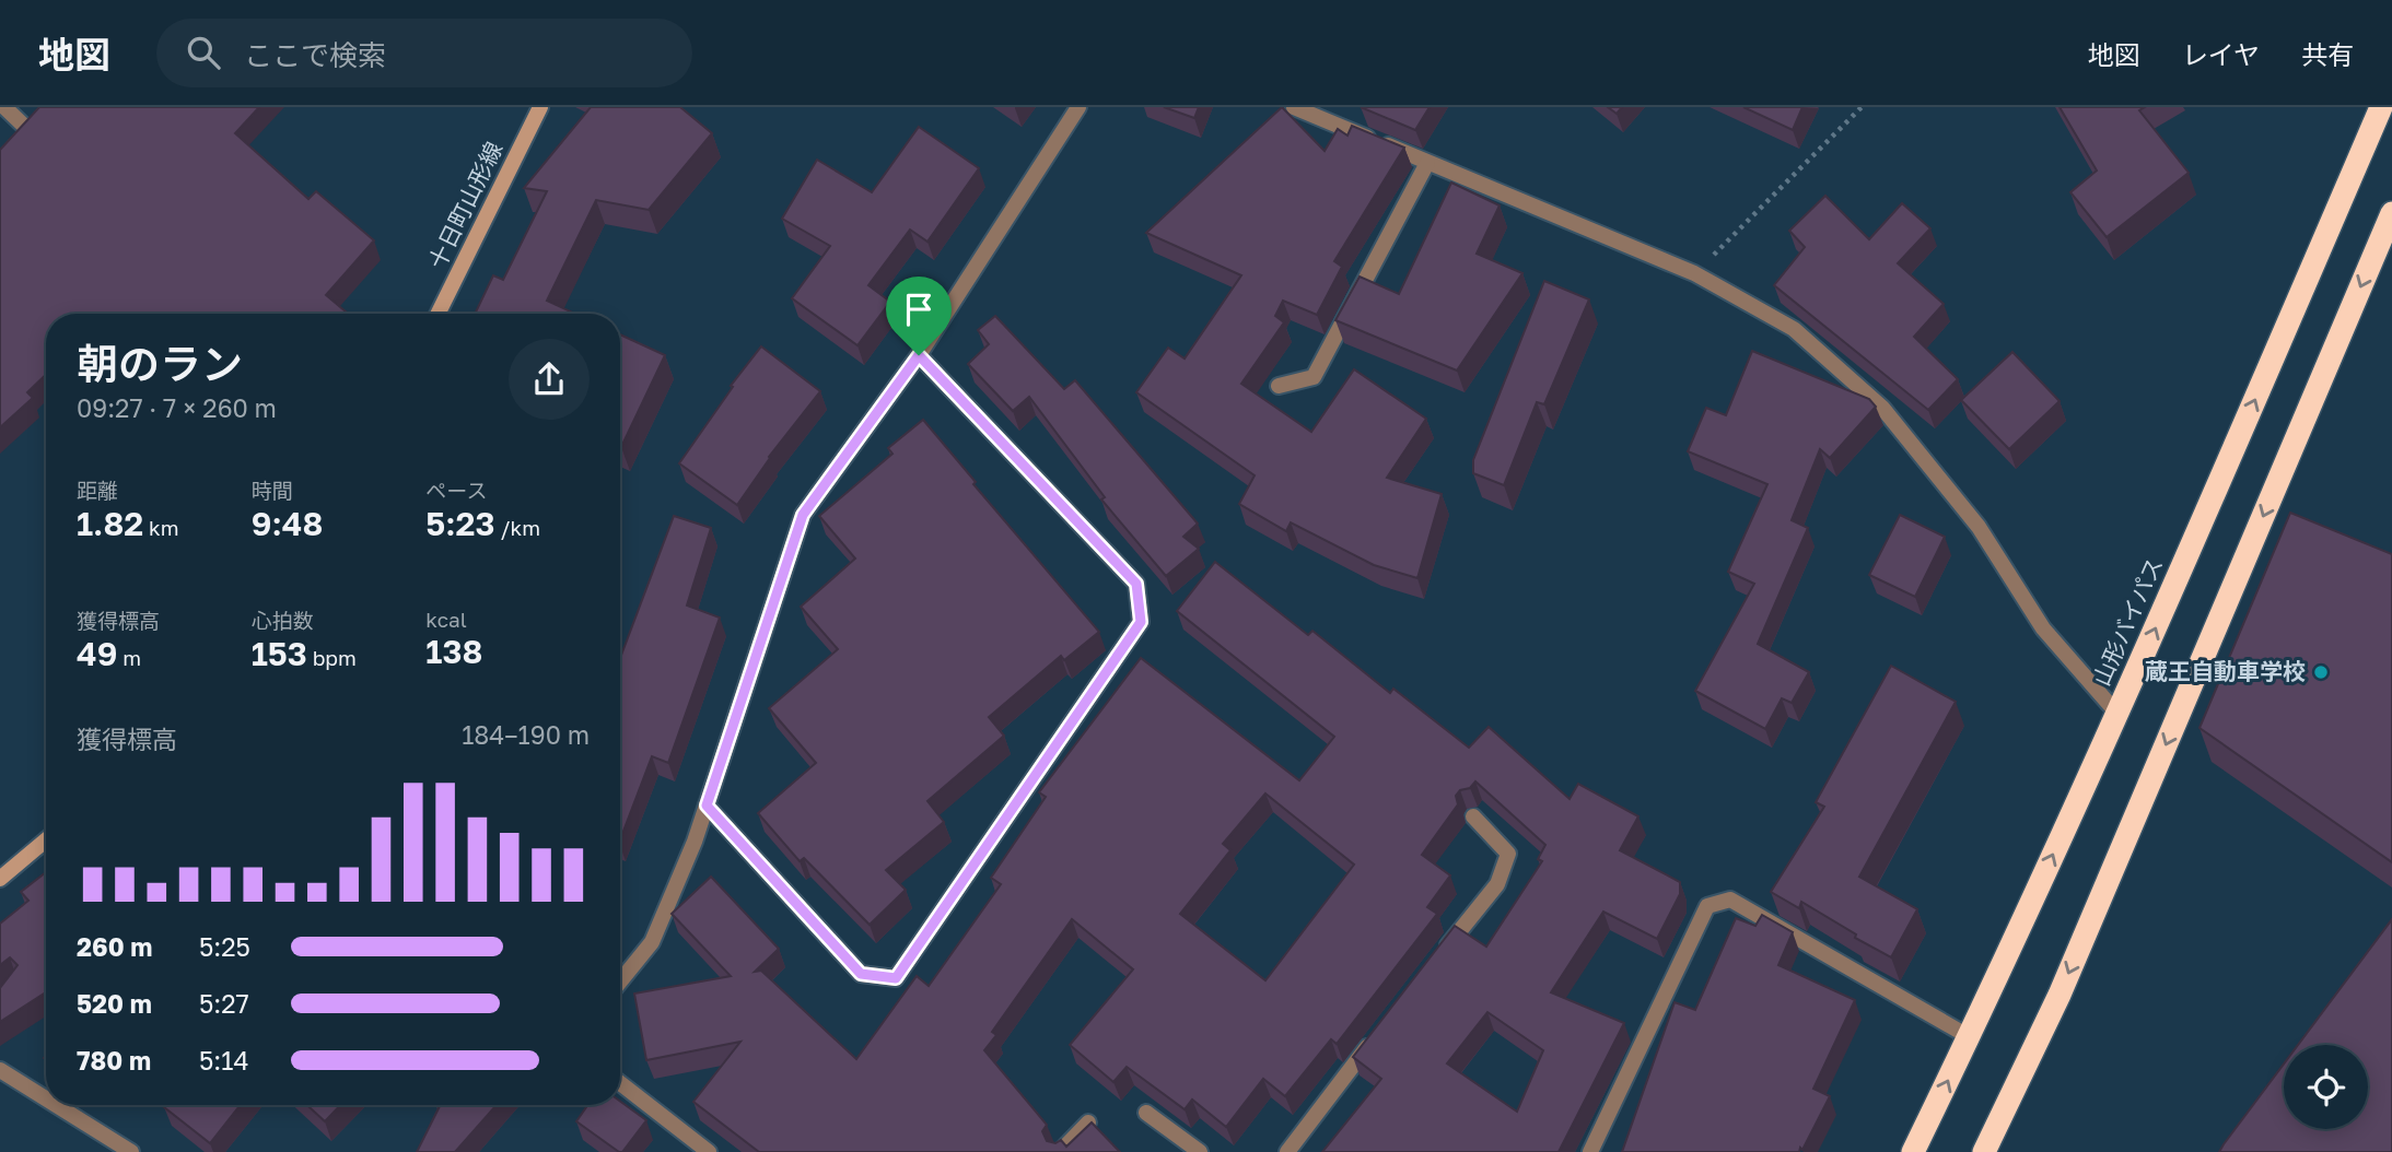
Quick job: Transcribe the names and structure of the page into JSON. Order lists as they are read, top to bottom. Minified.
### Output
{"streets":{"highway":["山形バイパス"],"main road":["十日町山形線"]},"places":["蔵王自動車学校"],"page":{"header":"地図","search":"ここで検索","nav":["地図","レイヤ","共有"],"heading":["朝のラン","09:27 · 7 × 260 m"],"stats":[["距離","1.82 km"],["時間","9:48"],["ペース","5:23 /km"],["獲得標高","49 m"],["心拍数","153 bpm"],["kcal","138"]],"chart":["獲得標高","184–190 m"],"list":[{"name":"260 m","note":"5:25"},{"name":"520 m","note":"5:27"},{"name":"780 m","note":"5:14"}]}}
